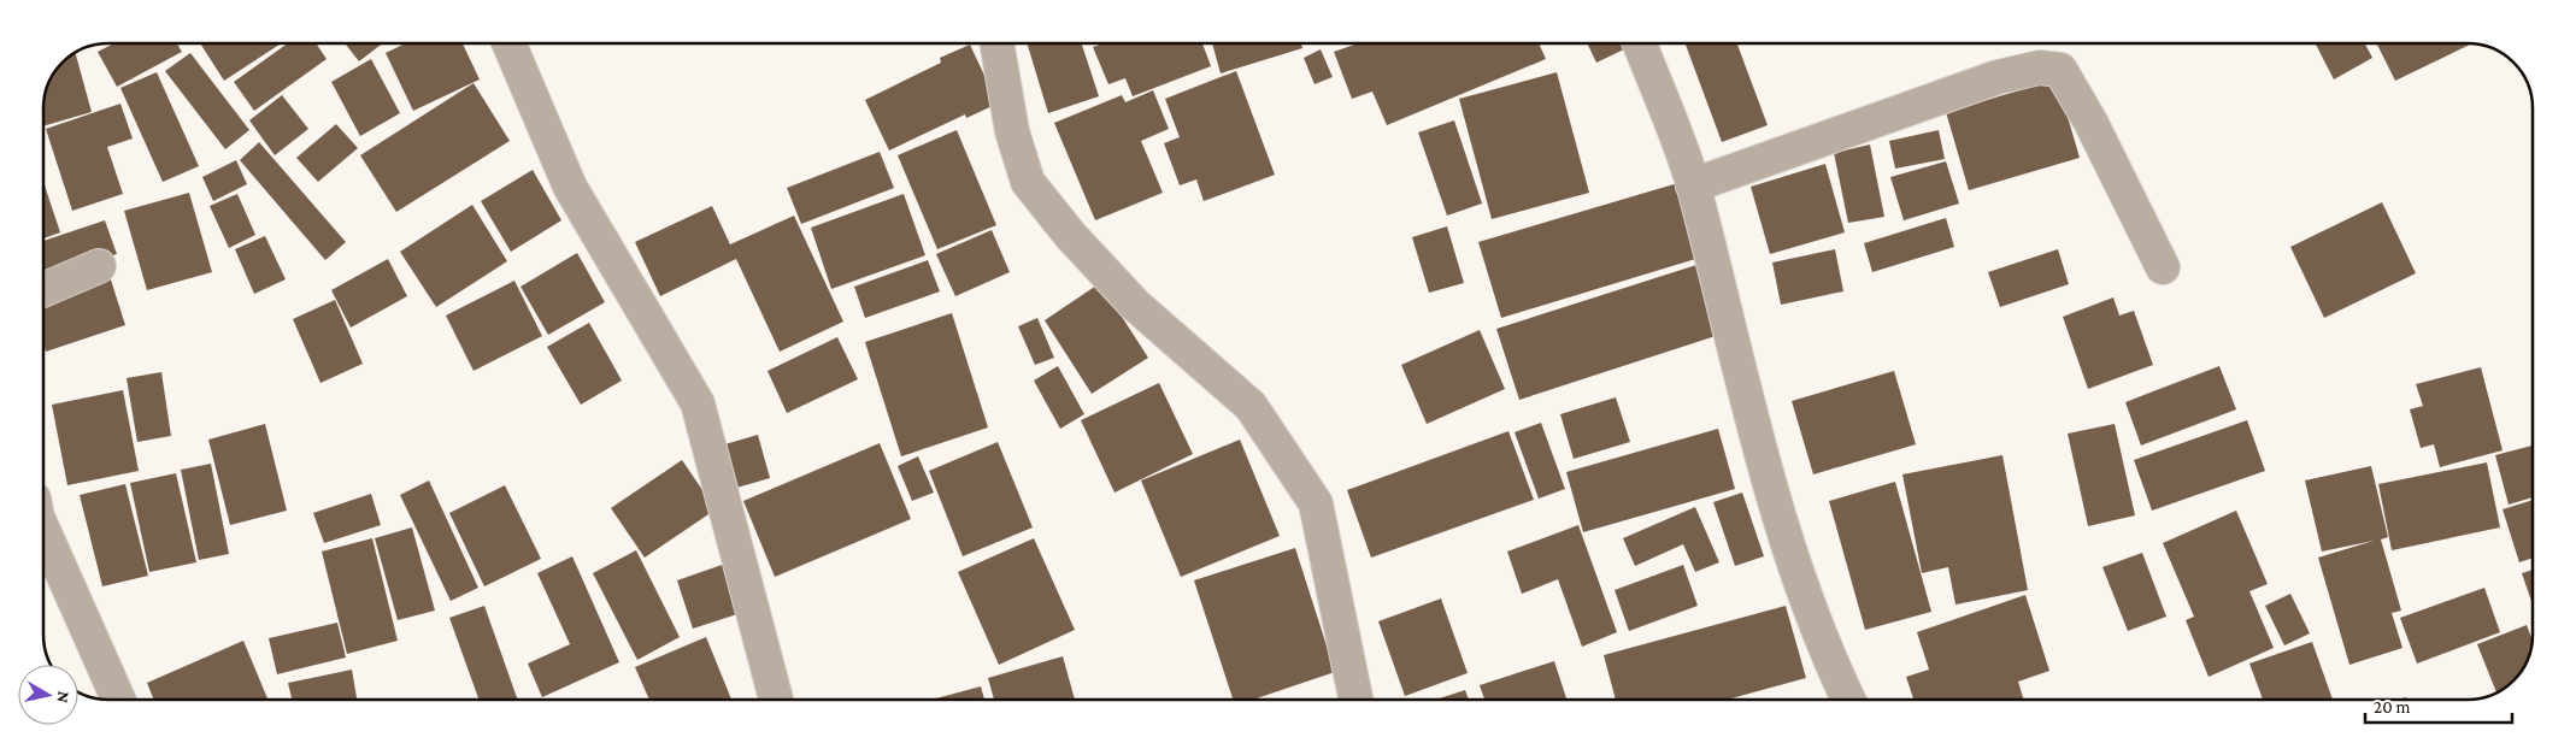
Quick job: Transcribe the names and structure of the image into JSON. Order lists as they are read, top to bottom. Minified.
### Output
{"scale_bar":"20 m","north":"right"}
